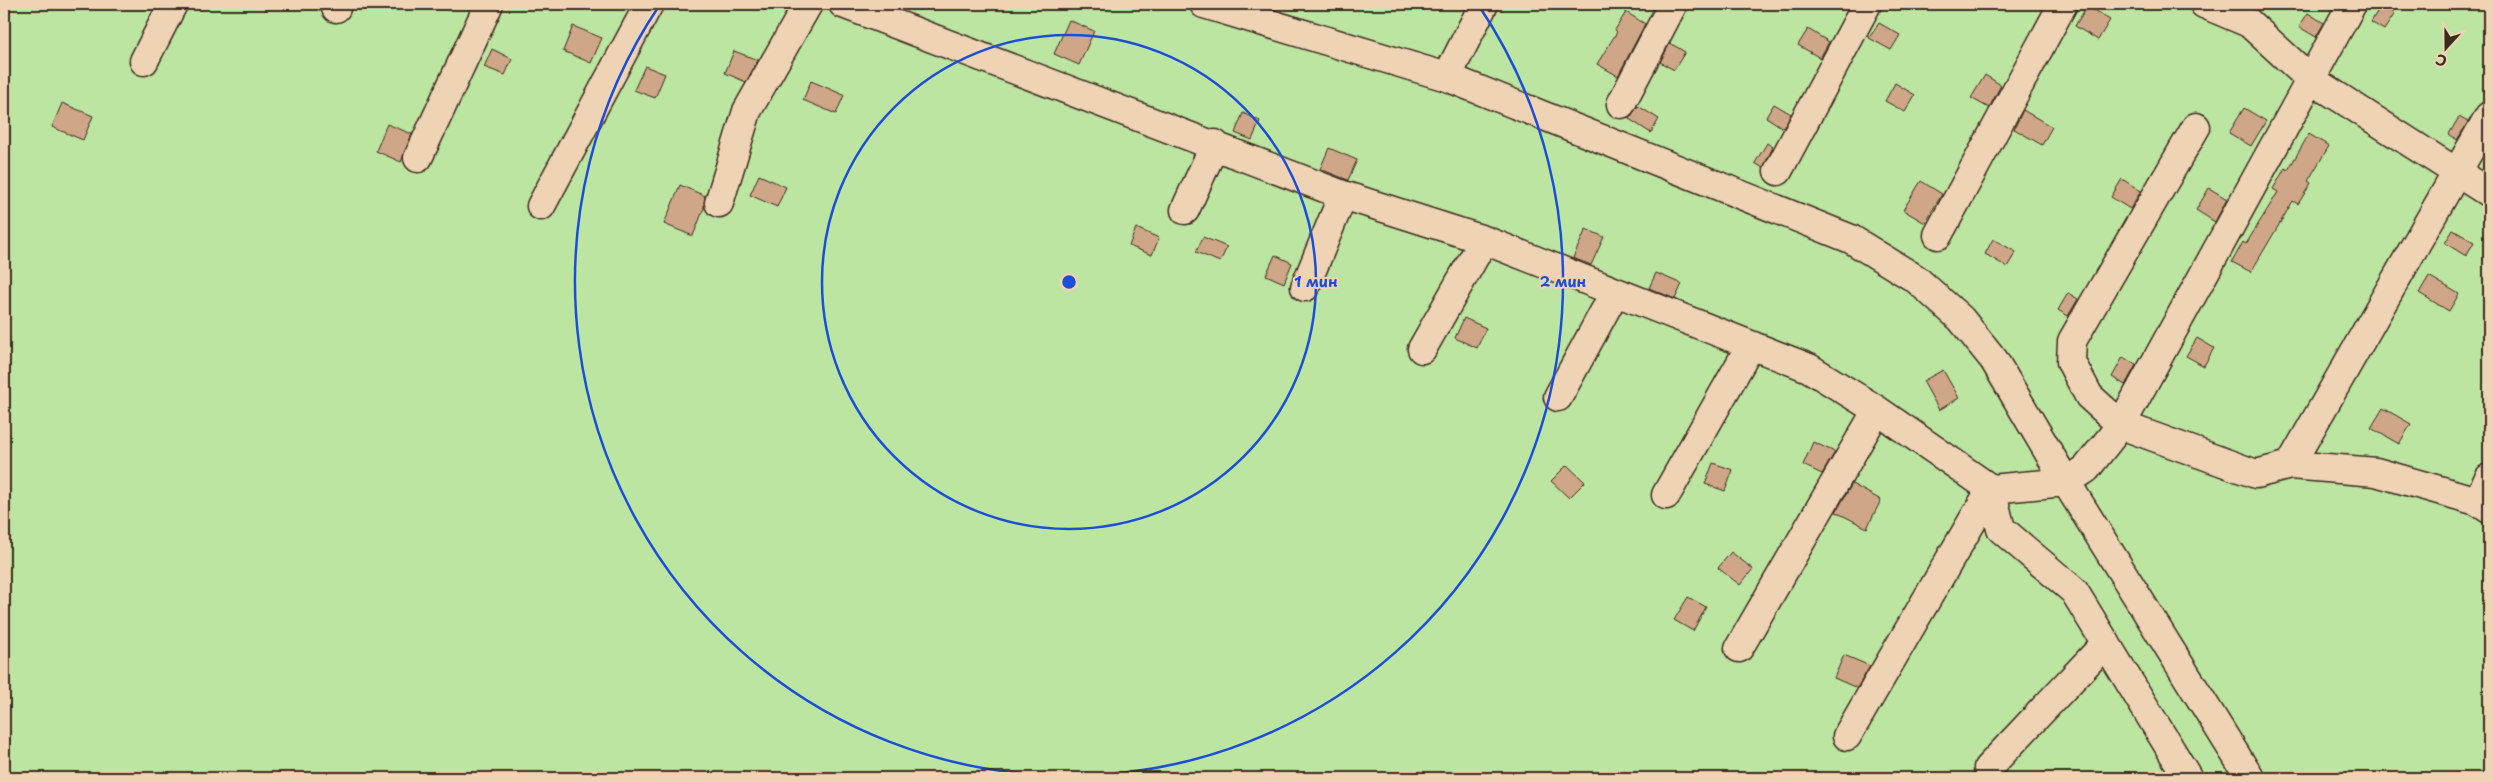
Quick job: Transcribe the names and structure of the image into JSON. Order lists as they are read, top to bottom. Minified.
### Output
{"north":"bottom","rings":["1 мин","2 мин"]}
